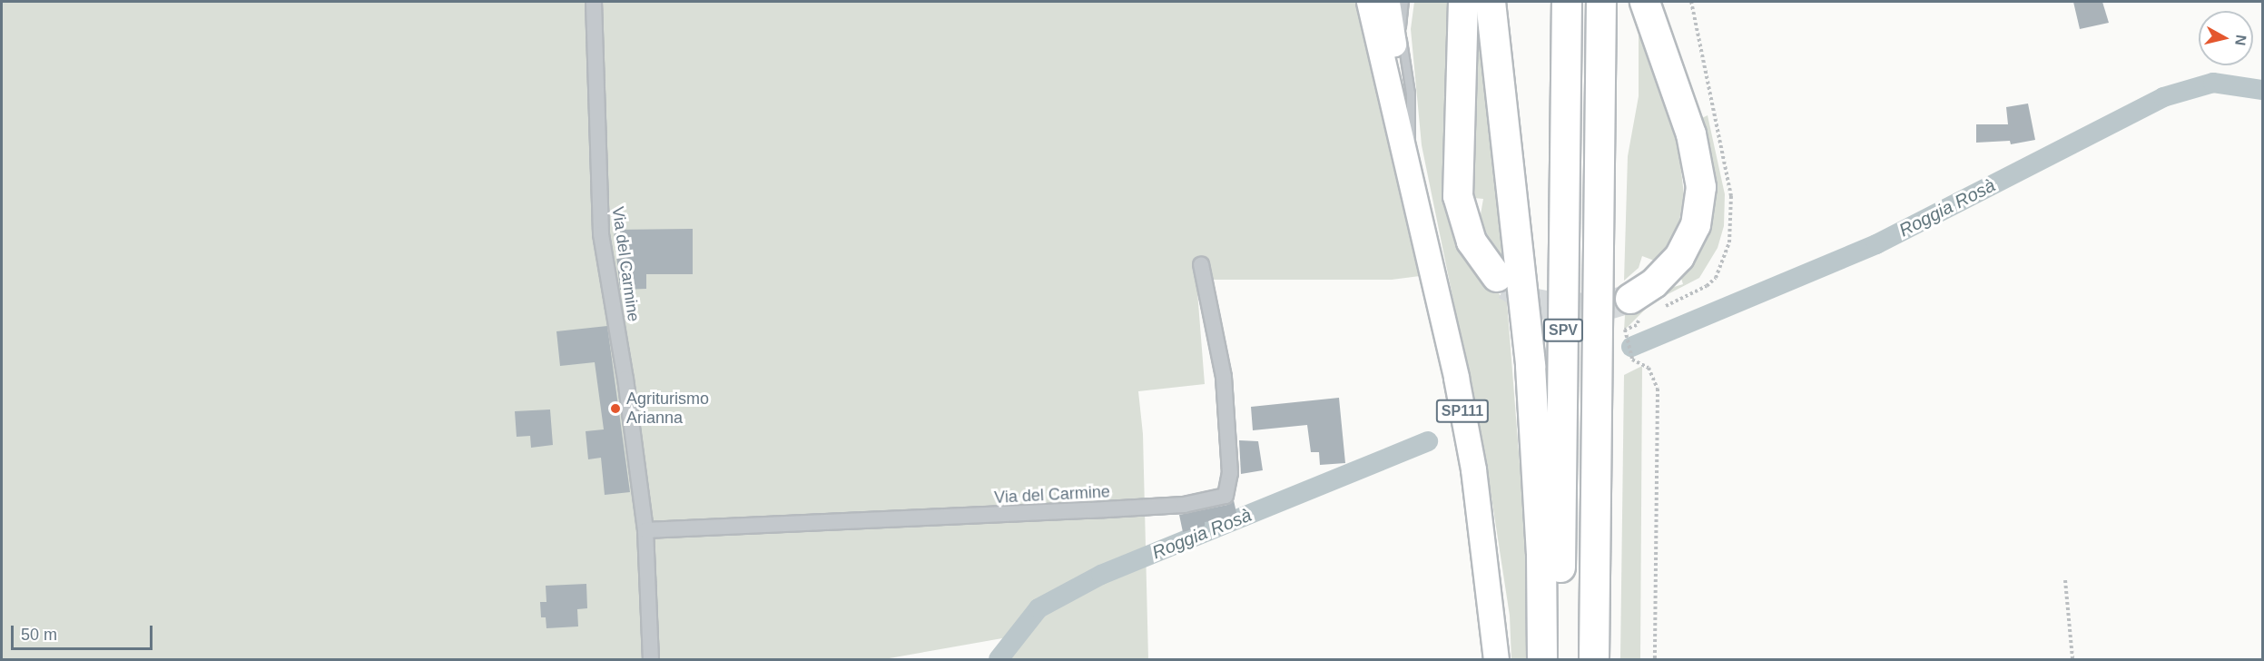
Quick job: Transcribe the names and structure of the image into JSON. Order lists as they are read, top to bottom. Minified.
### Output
{"streets":{"highway":["SPV"],"main road":["SP111"],"street":["Via del Carmine"]},"water":["Roggia Rosà"],"places":["Agriturismo Arianna"],"scale_bar":"50 m","north":"right"}
